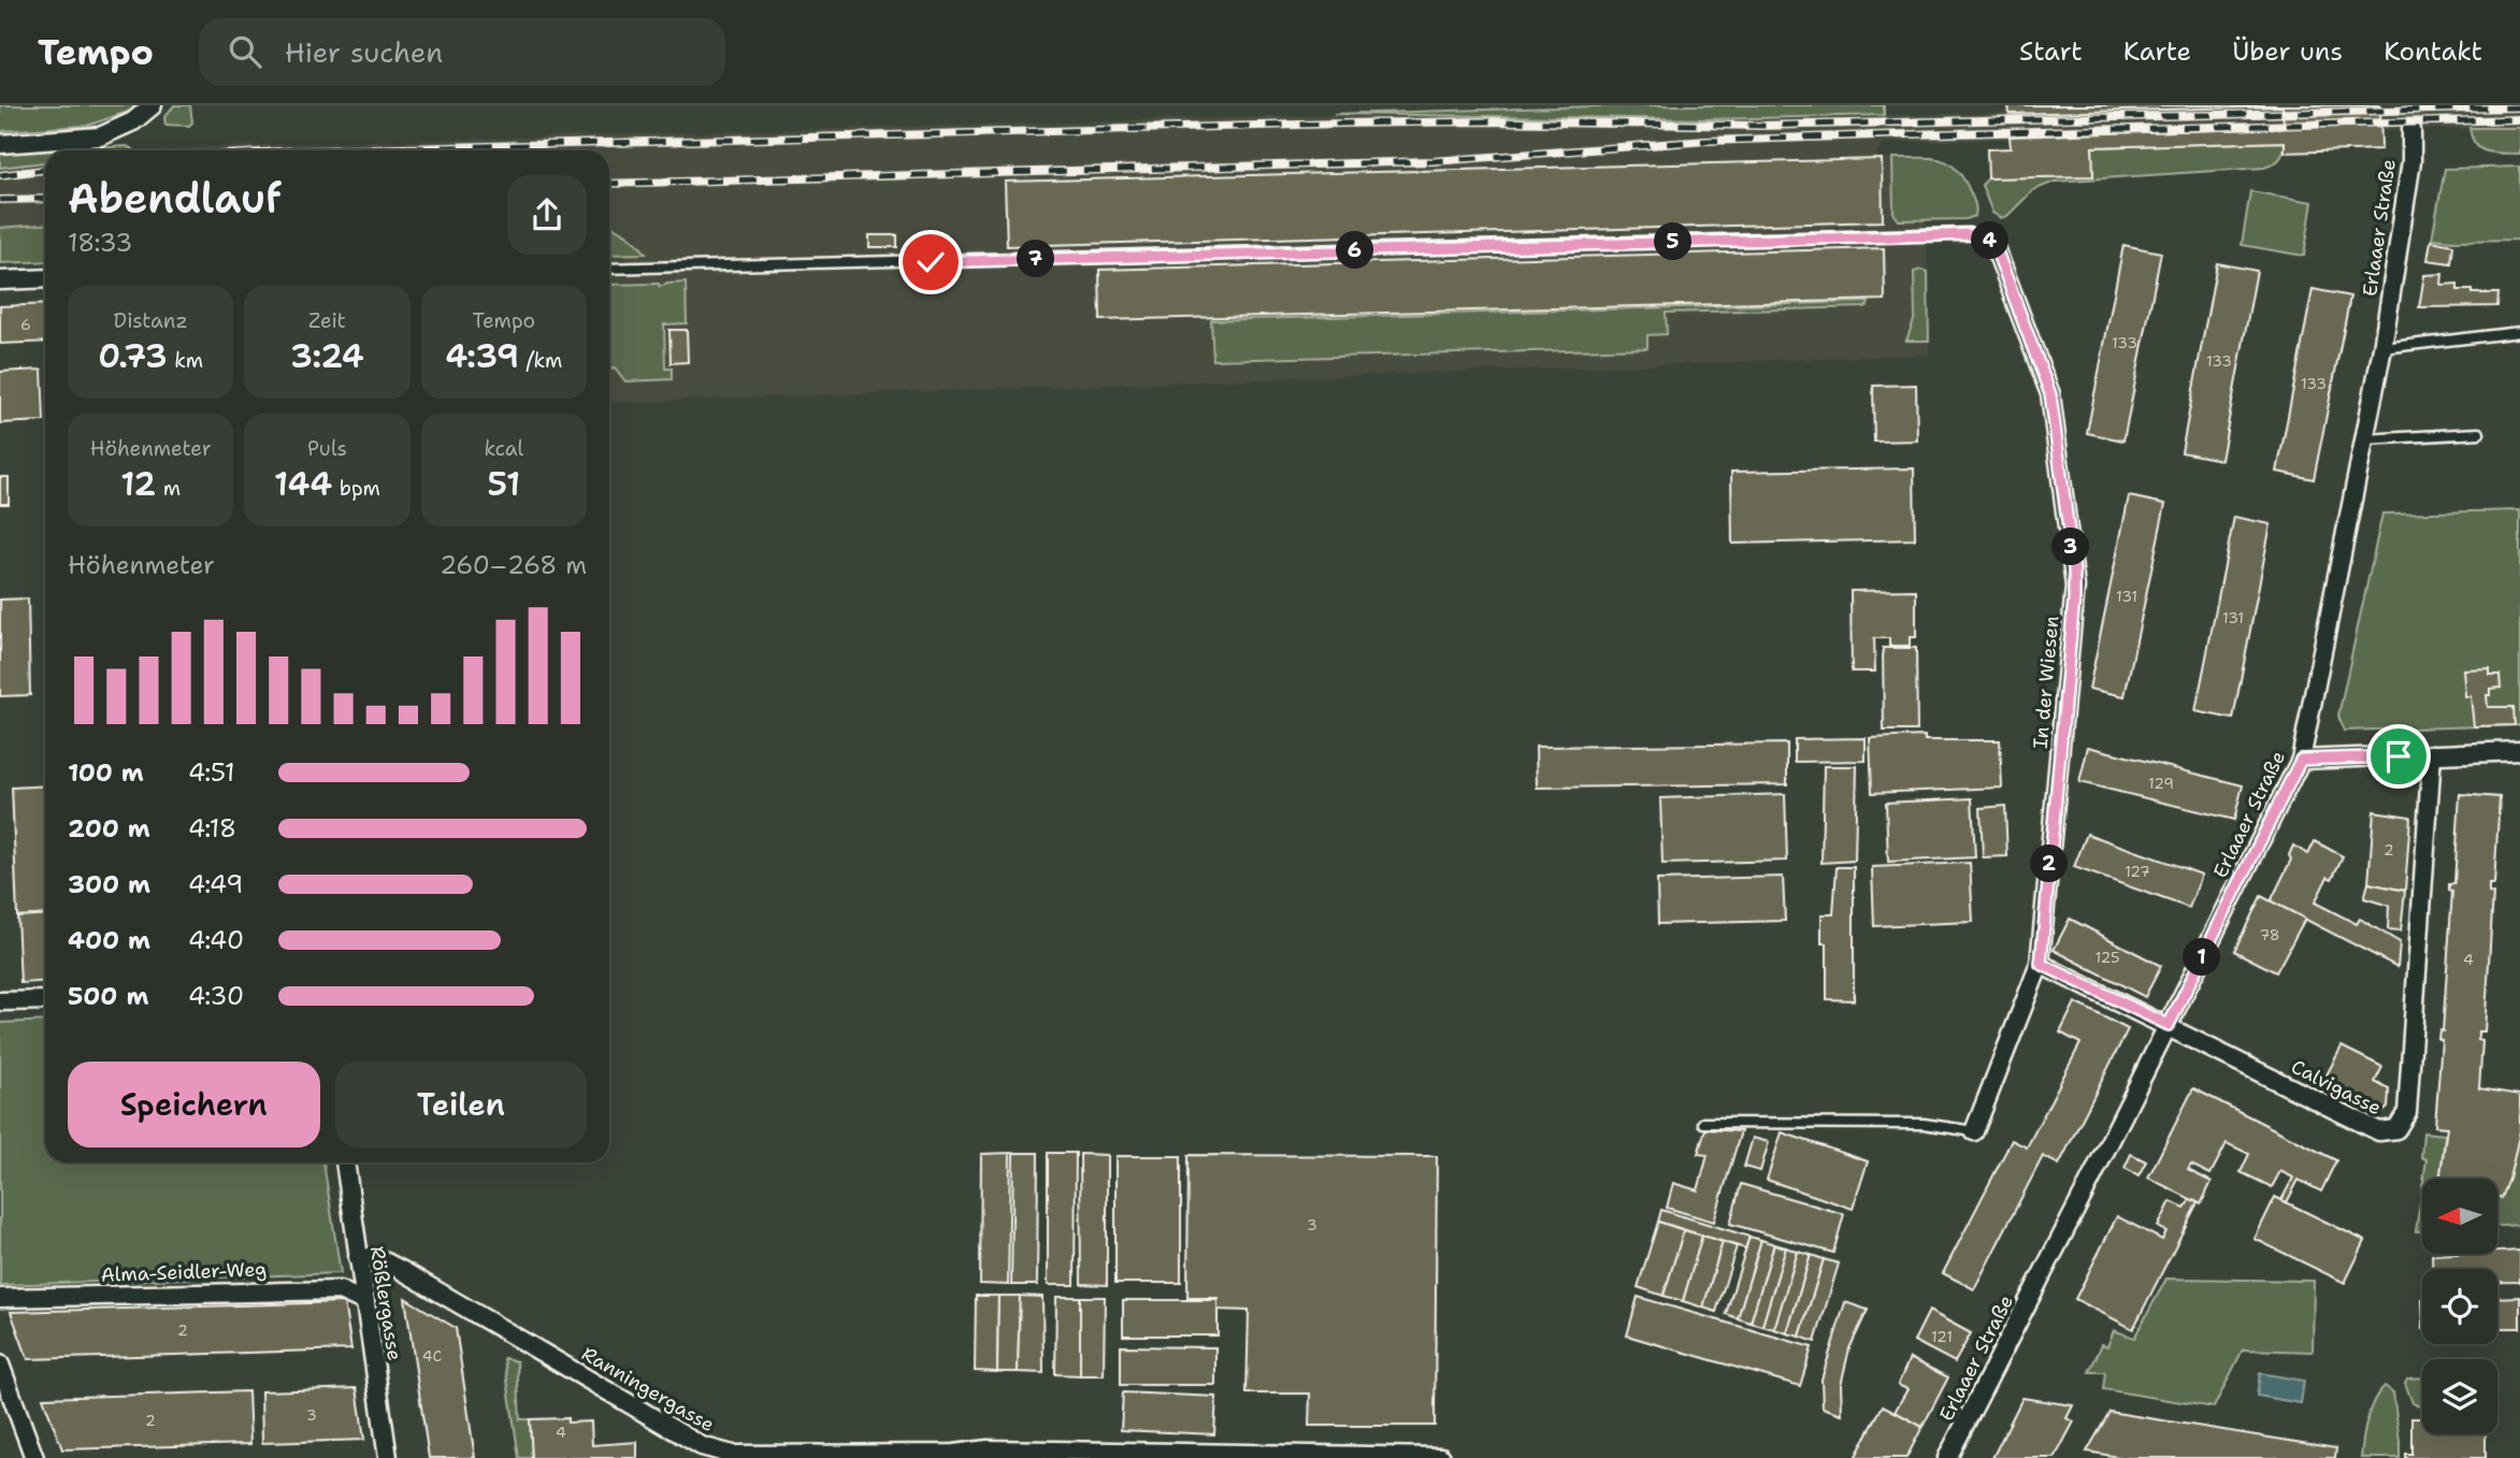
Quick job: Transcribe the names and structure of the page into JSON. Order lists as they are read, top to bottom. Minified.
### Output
{"streets":{"street":["Erlaaer Straße","In der Wiesen","Calvigasse","Alma-Seidler-Weg","Rößlergasse","Ranningergasse"]},"crossings":[["Erlaaer Straße","Calvigasse"],["In der Wiesen","Calvigasse"],["Alma-Seidler-Weg","Rößlergasse"],["Rößlergasse","Ranningergasse"]],"house_numbers":["6","133","133","133","131","131","129","2","127","78","125","4","3","2","121","4C","3","2","4"],"north":"left","page":{"header":"Tempo","search":"Hier suchen","nav":["Start","Karte","Über uns","Kontakt"],"heading":["Abendlauf","18:33"],"pins":["4","5","6","7","3","2","1"],"stats":[["Distanz","0.73 km"],["Zeit","3:24"],["Tempo","4:39 /km"],["Höhenmeter","12 m"],["Puls","144 bpm"],["kcal","51"]],"chart":["Höhenmeter","260–268 m"],"list":[{"name":"100 m","note":"4:51"},{"name":"200 m","note":"4:18"},{"name":"300 m","note":"4:49"},{"name":"400 m","note":"4:40"},{"name":"500 m","note":"4:30"}],"buttons":["Speichern","Teilen"]}}
